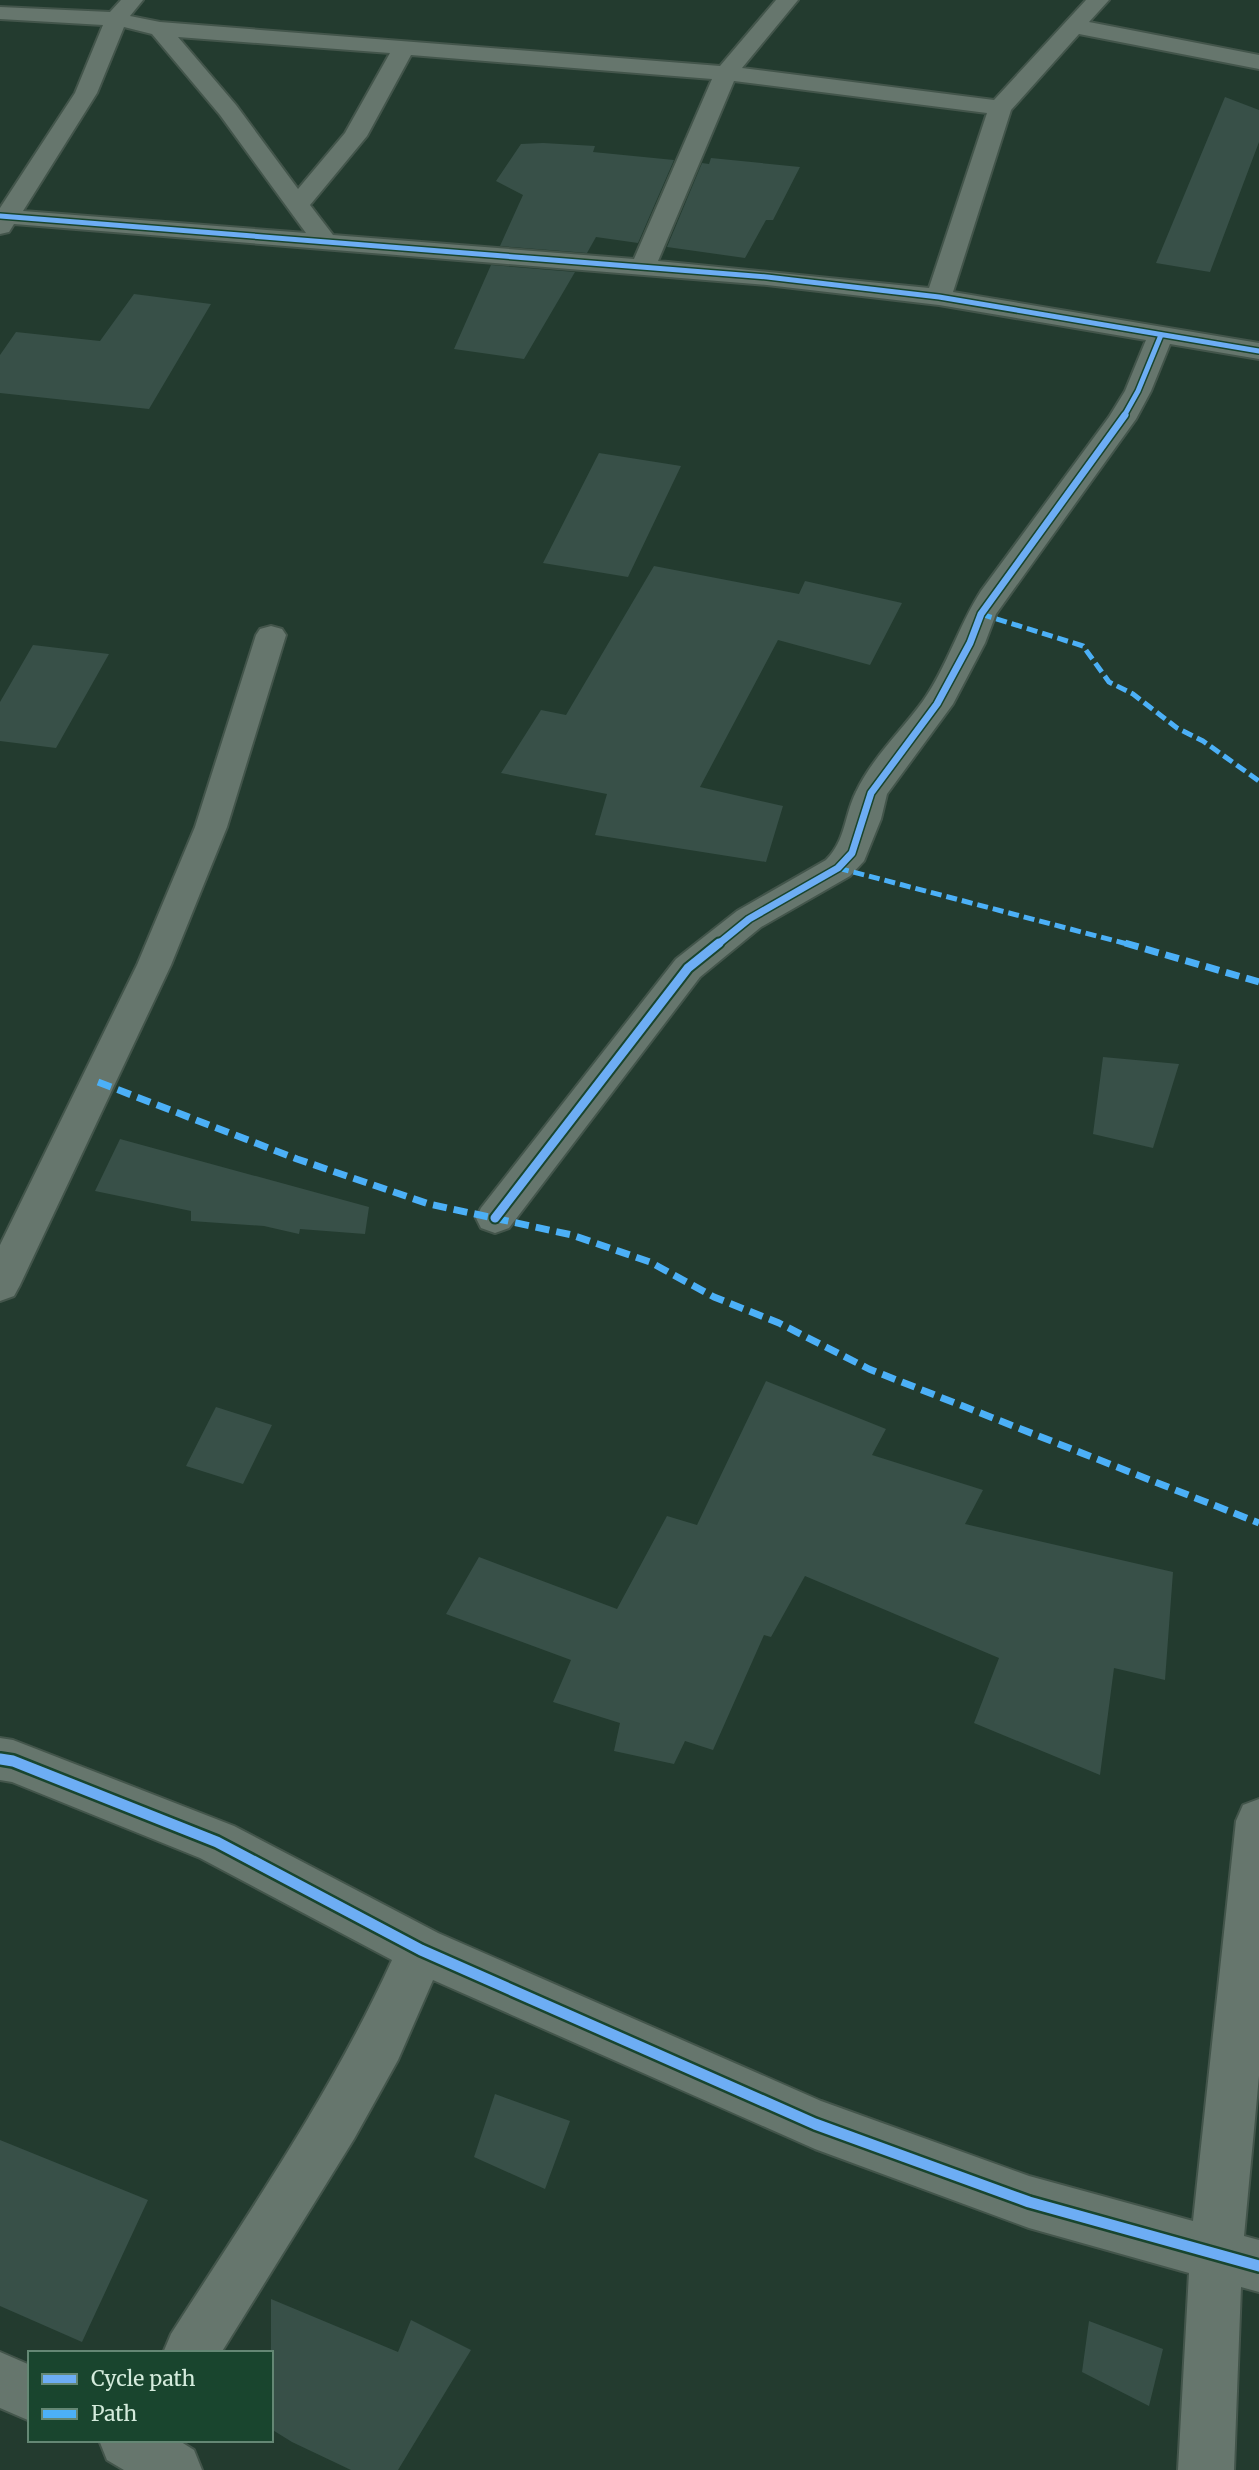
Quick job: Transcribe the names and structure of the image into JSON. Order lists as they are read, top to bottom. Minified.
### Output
{"legend":["Cycle path","Path"]}
